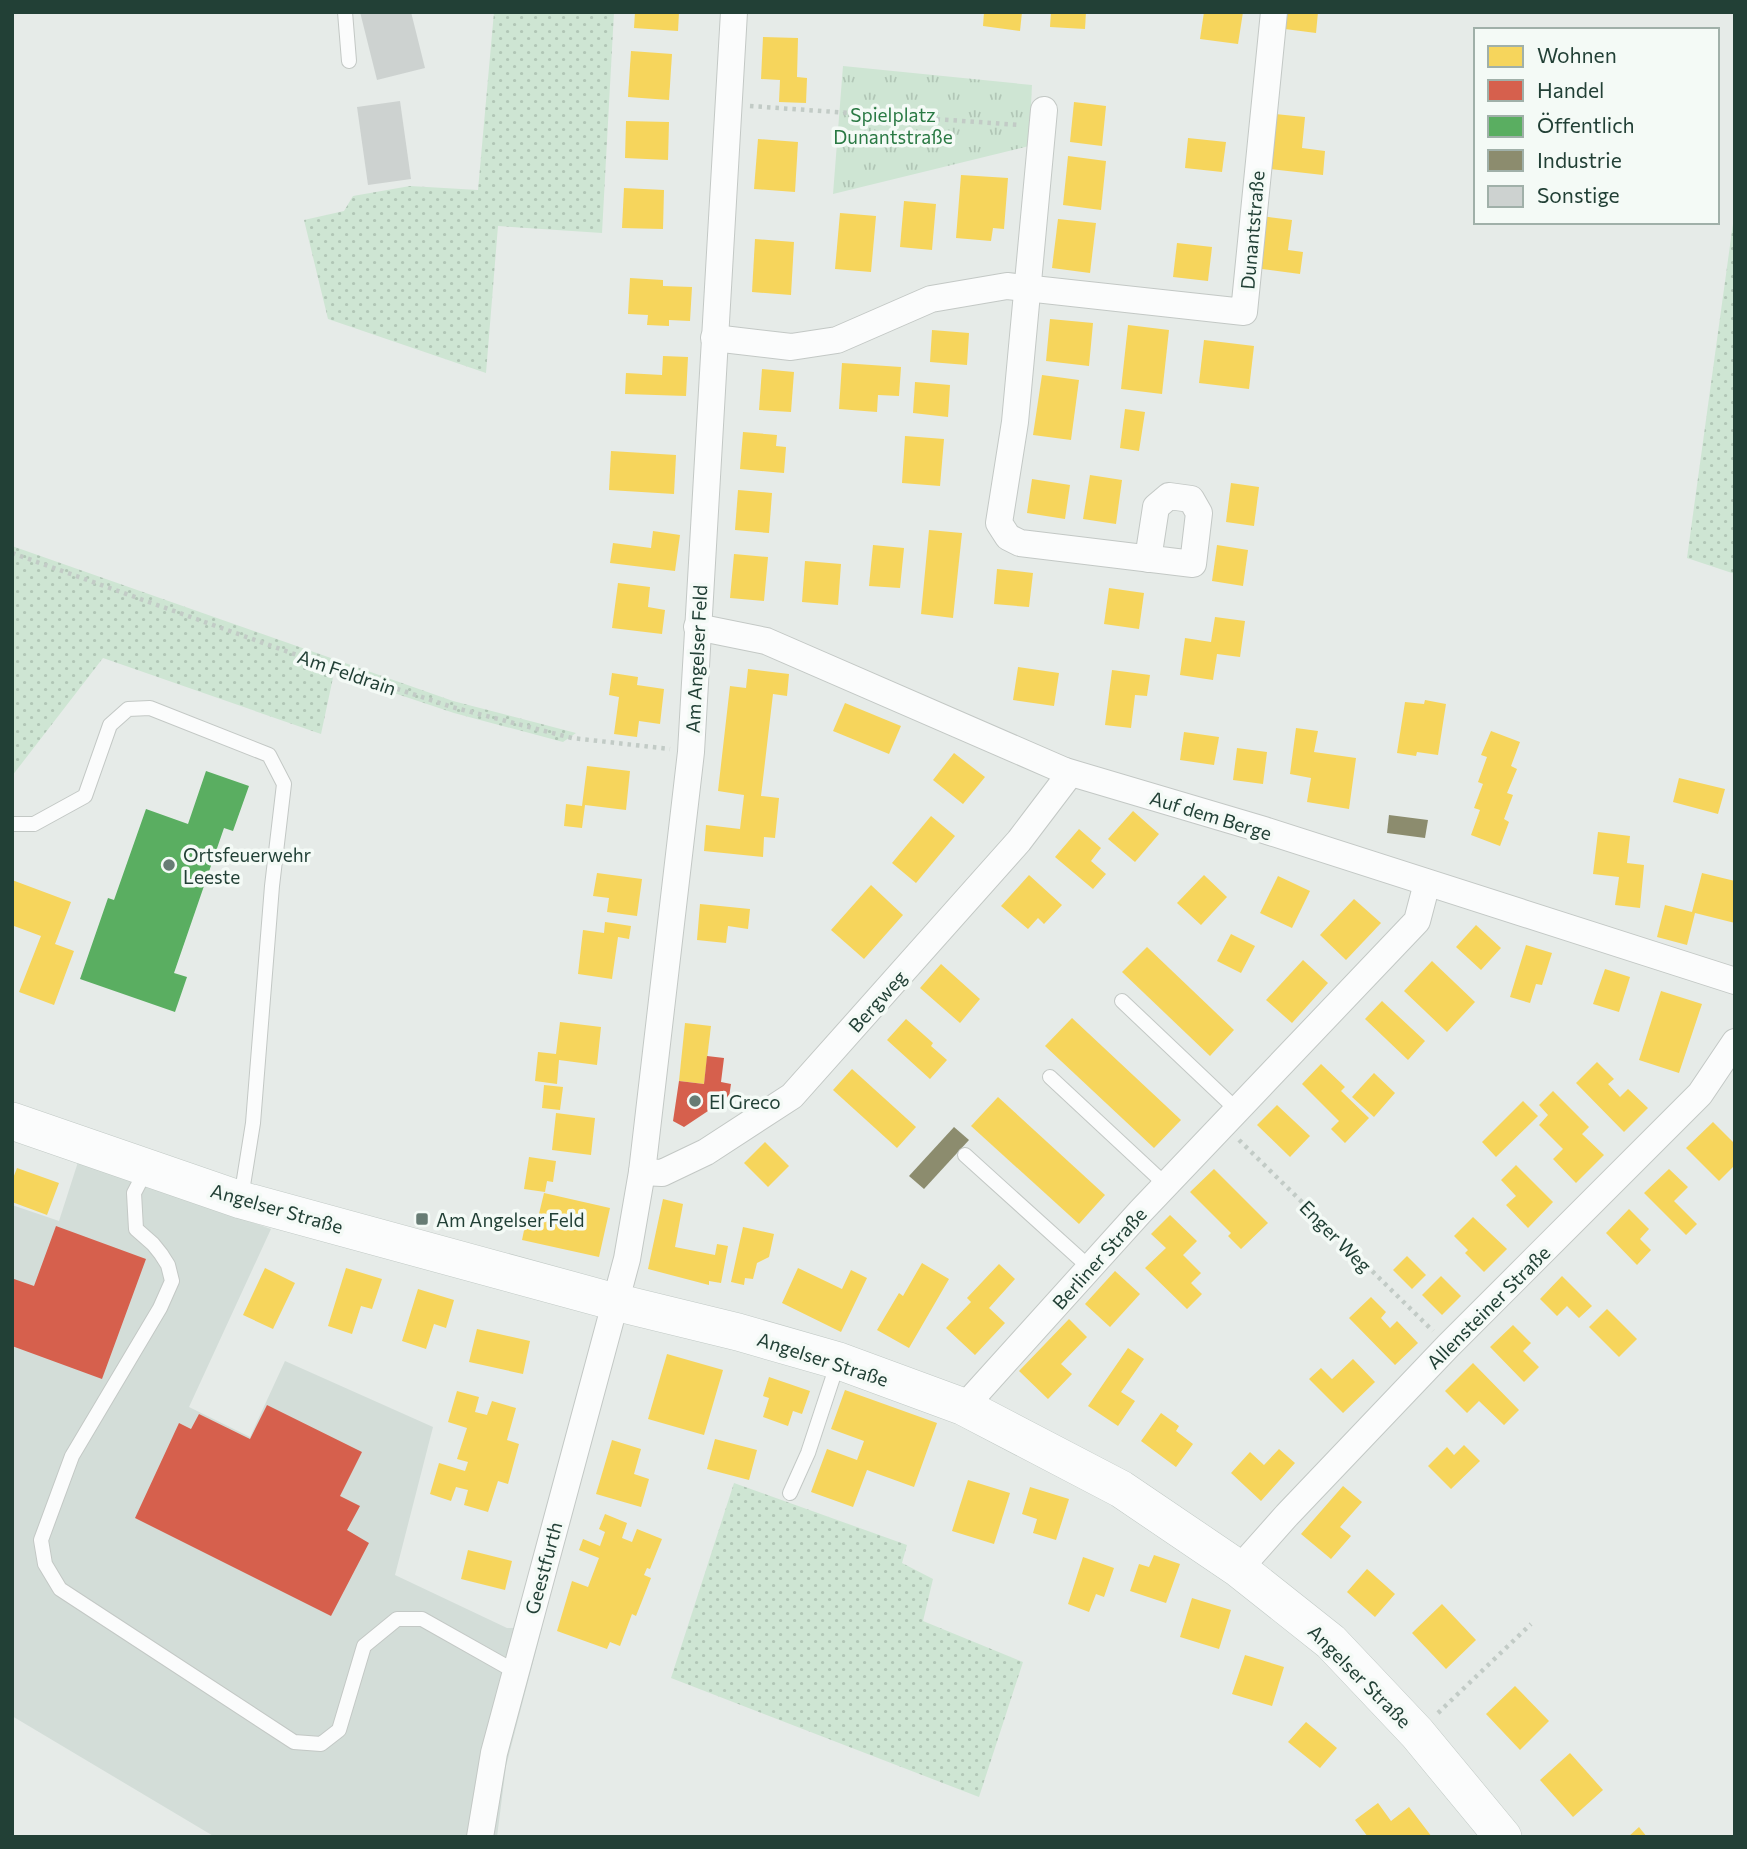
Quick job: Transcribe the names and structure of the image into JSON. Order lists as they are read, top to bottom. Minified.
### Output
{"streets":{"main road":["Angelser Straße"],"street":["Dunantstraße","Am Angelser Feld","Auf dem Berge","Bergweg","Berliner Straße","Allensteiner Straße","Geestfurth"],"path":["Am Feldrain","Enger Weg"]},"crossings":[["Dunantstraße","Am Angelser Feld"],["Am Angelser Feld","Am Feldrain"],["Am Angelser Feld","Auf dem Berge"],["Am Angelser Feld","Bergweg"],["Am Angelser Feld","Angelser Straße"],["Am Angelser Feld","Geestfurth"],["Auf dem Berge","Bergweg"],["Auf dem Berge","Berliner Straße"],["Angelser Straße","Berliner Straße"],["Angelser Straße","Allensteiner Straße"],["Angelser Straße","Geestfurth"],["Enger Weg","Berliner Straße"],["Enger Weg","Allensteiner Straße"]],"parks":["Spielplatz Dunantstraße"],"places":{"other":["Ortsfeuerwehr Leeste","El Greco"],"transit":["Am Angelser Feld"]},"legend":["Wohnen","Handel","Öffentlich","Industrie","Sonstige"]}
